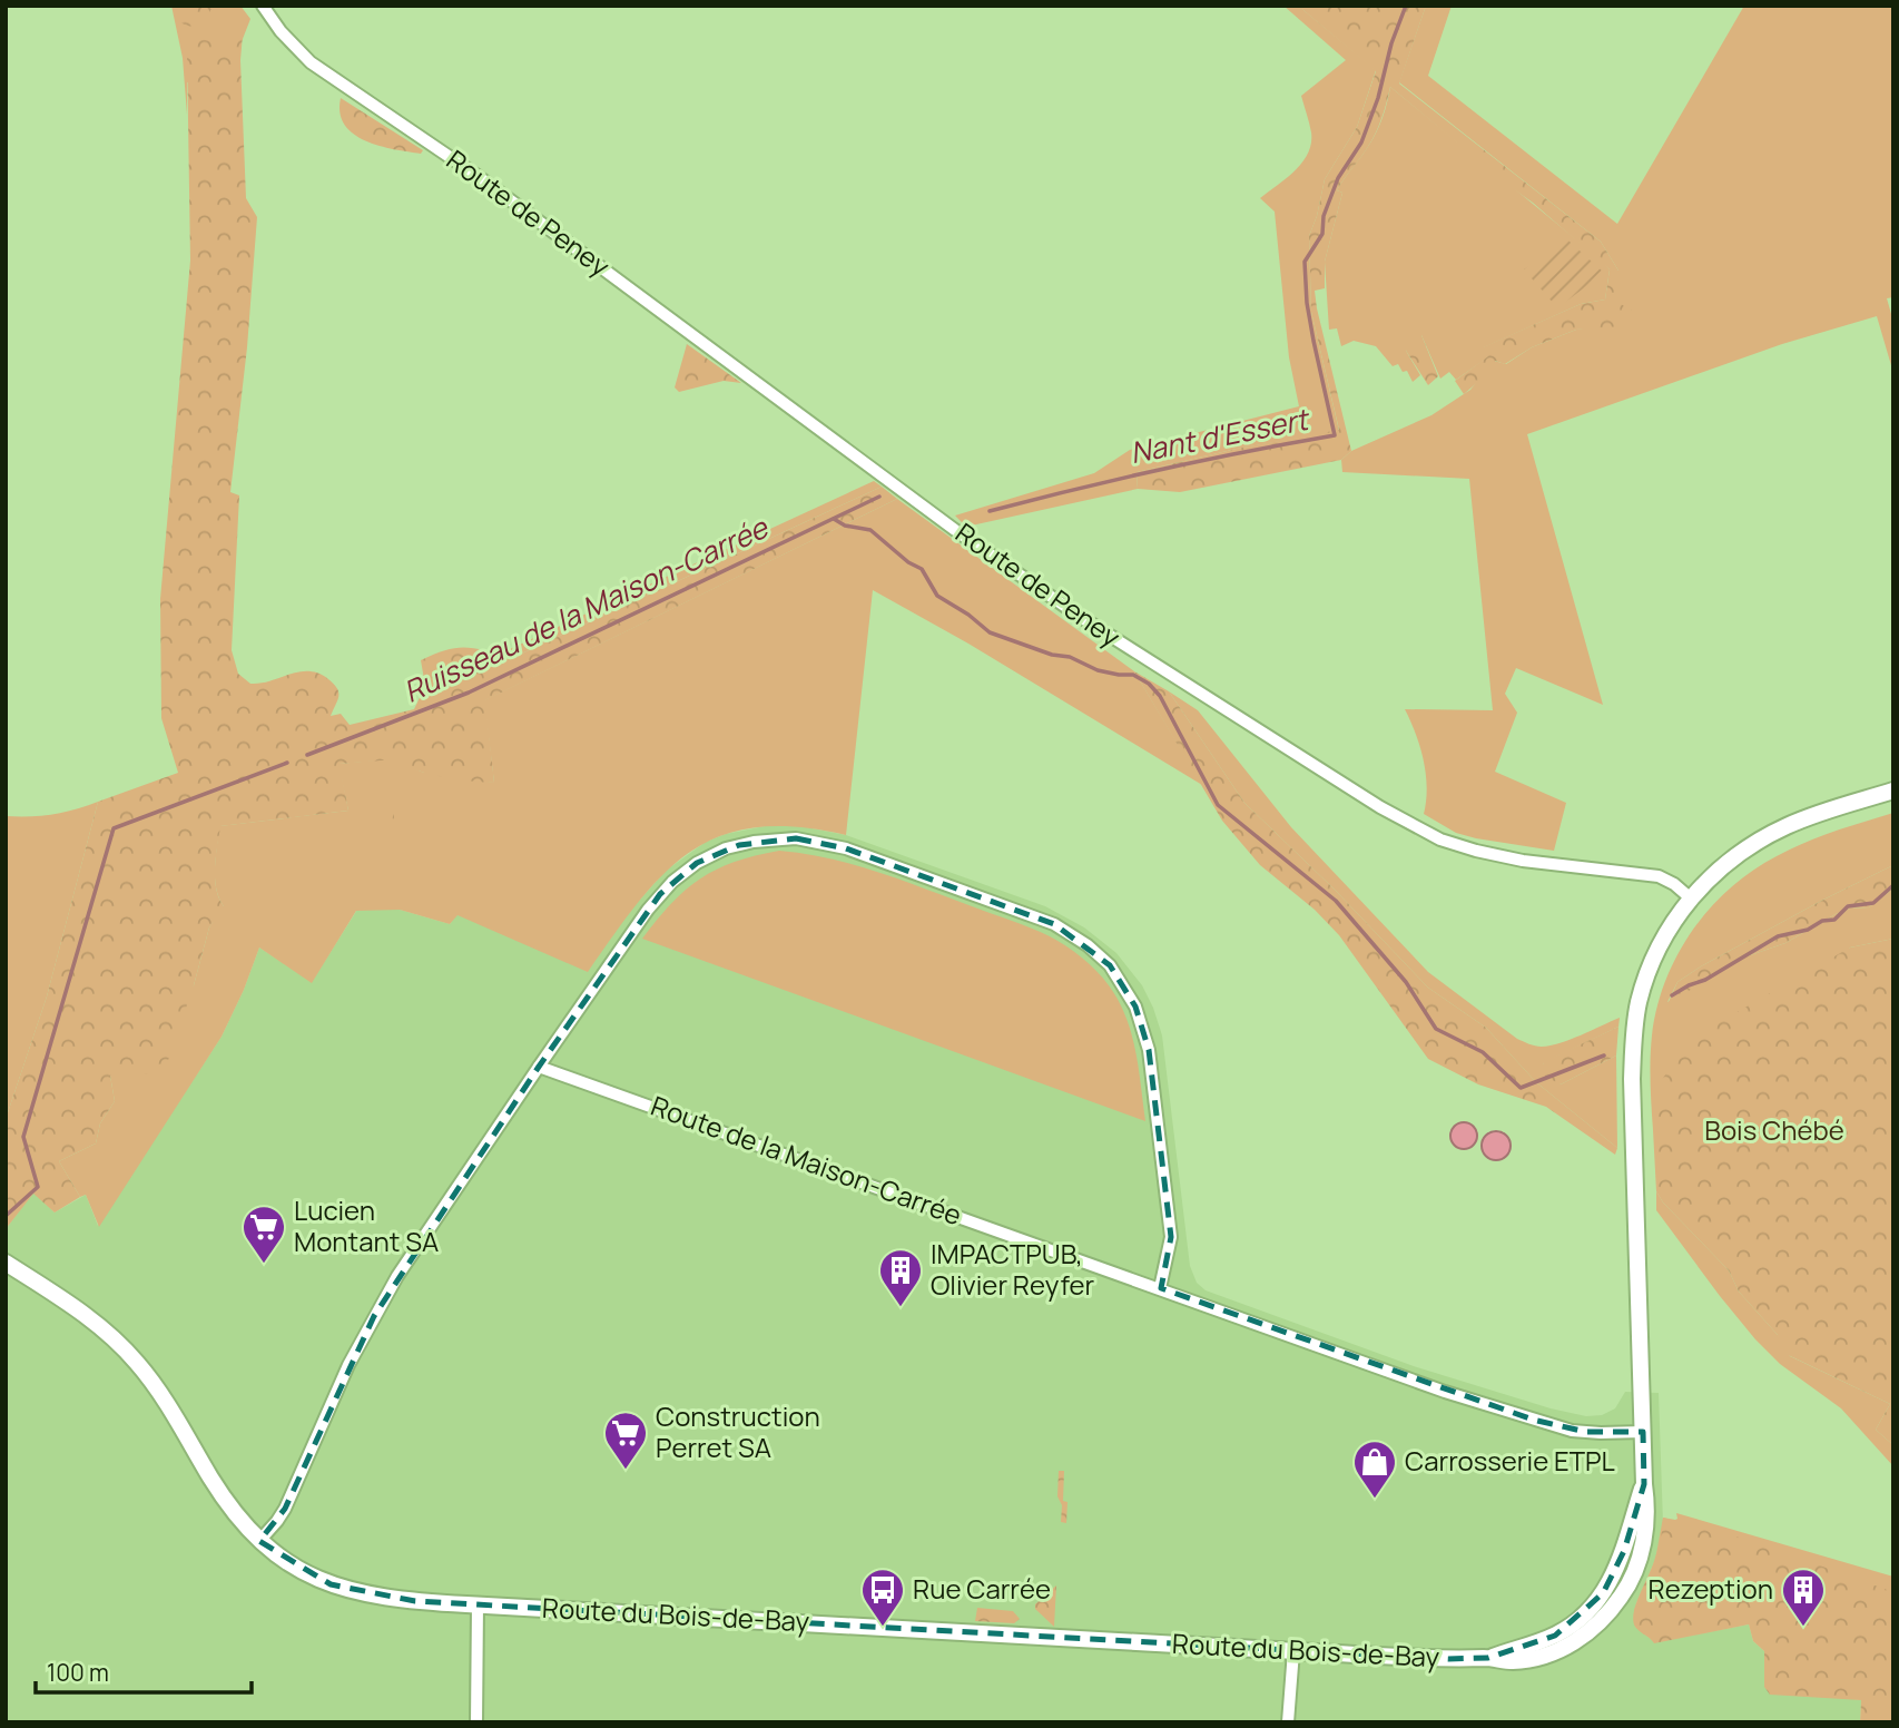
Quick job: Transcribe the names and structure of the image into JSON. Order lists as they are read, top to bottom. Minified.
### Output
{"streets":{"main road":["Route du Bois-de-Bay"],"street":["Route de Peney","Route de la Maison-Carrée"]},"crossings":[["Route de Peney","Route du Bois-de-Bay"],["Route de la Maison-Carrée","Route du Bois-de-Bay"]],"water":["Nant d'Essert","Ruisseau de la Maison-Carrée"],"parks":["Bois Chébé"],"places":{"supermarket":["Lucien Montant SA","Construction Perret SA"],"building":["IMPACTPUB, Olivier Reyfer","Rezeption"],"shop":["Carrosserie ETPL"],"bus stop":["Rue Carrée"]},"scale_bar":"100 m"}
